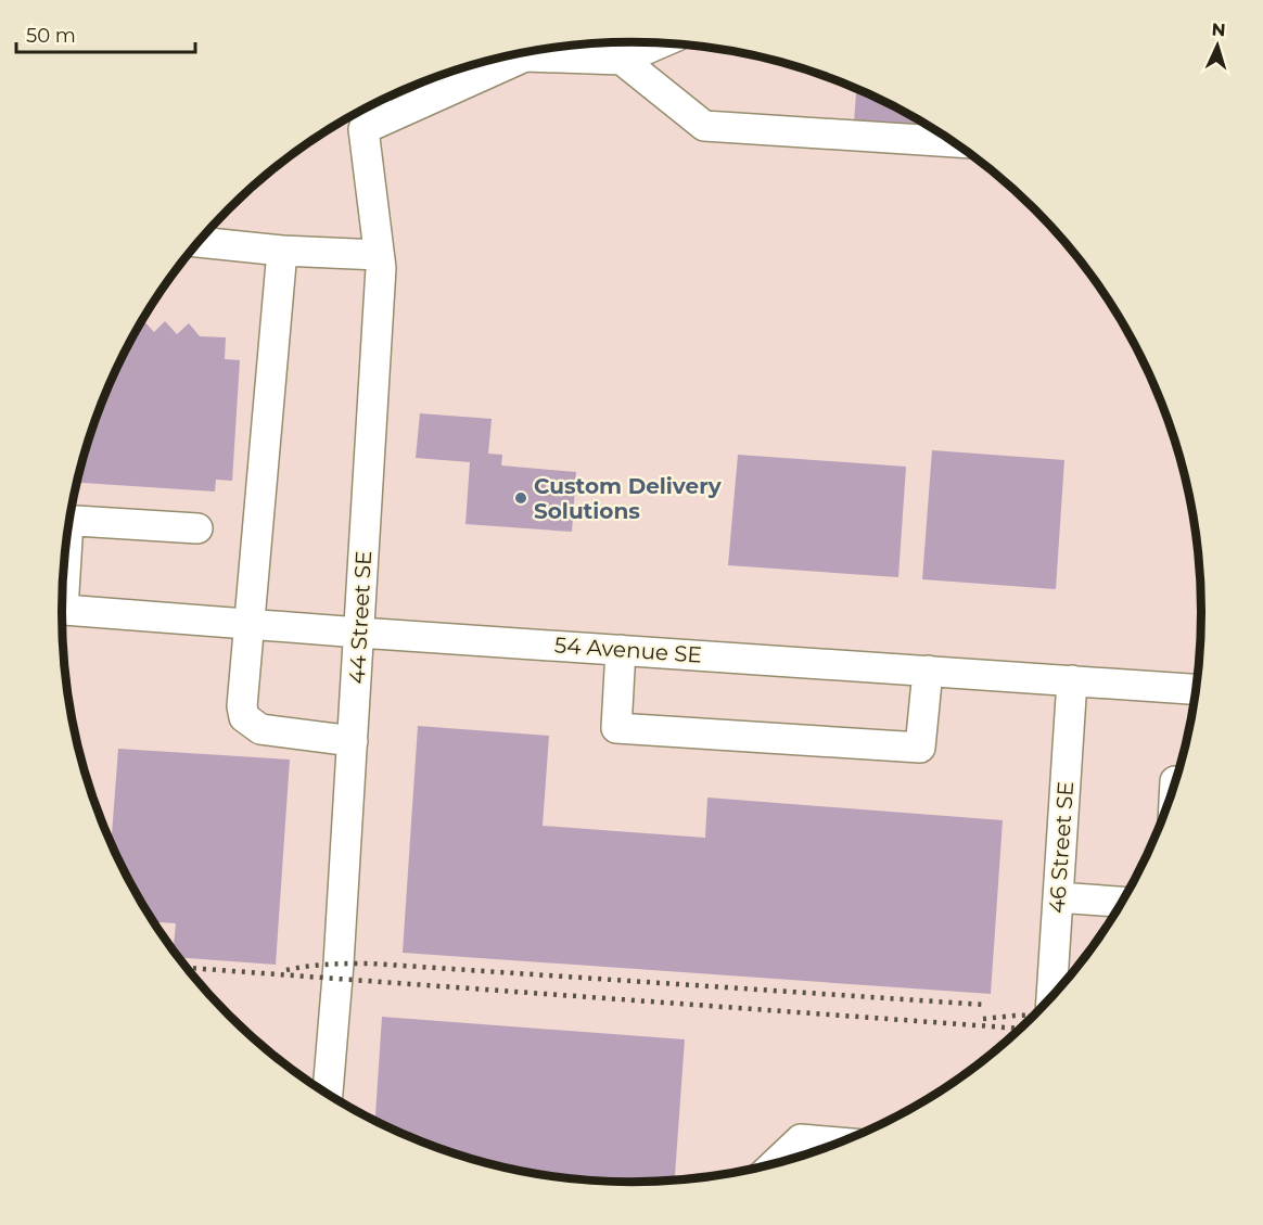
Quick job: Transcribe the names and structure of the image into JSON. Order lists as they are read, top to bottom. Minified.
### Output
{"streets":{"street":["44 Street SE","54 Avenue SE","46 Street SE"]},"crossings":[["44 Street SE","54 Avenue SE"],["54 Avenue SE","46 Street SE"]],"places":["Custom Delivery Solutions"],"scale_bar":"50 m","north":"top"}
